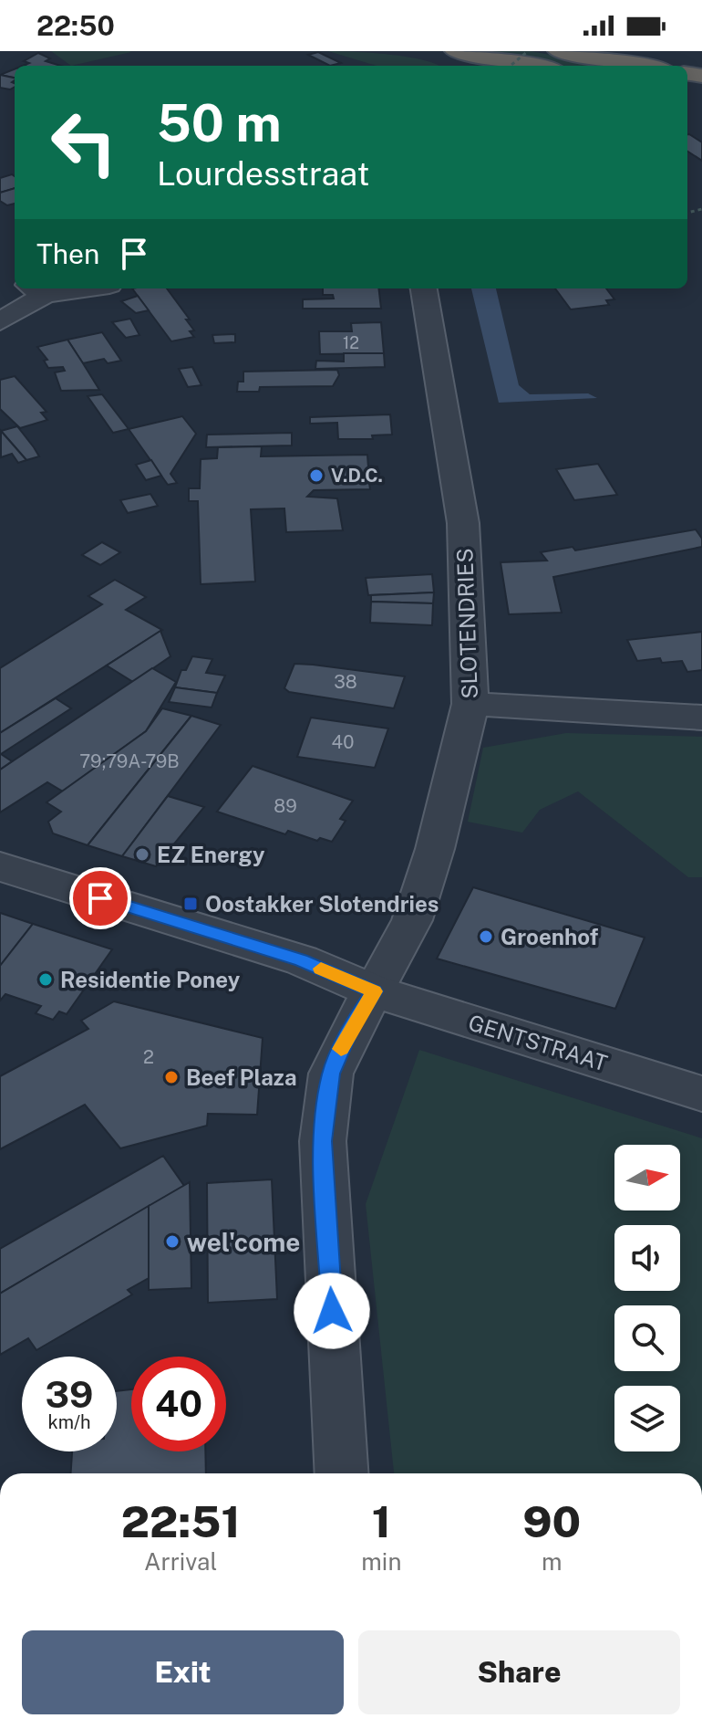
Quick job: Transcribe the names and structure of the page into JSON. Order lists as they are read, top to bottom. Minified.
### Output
{"streets":{"street":["SLOTENDRIES","GENTSTRAAT"]},"crossings":[["SLOTENDRIES","GENTSTRAAT"]],"places":{"other":["V.D.C.","EZ Energy","Groenhof","Residentie Poney","Beef Plaza","wel'come"],"transit":["Oostakker Slotendries"]},"house_numbers":["12","38","40","79;79A-79B","89","2"],"north":"right","page":{"status":"22:50","turn":["50 m","Lourdesstraat"],"then":"Then","speed":"39 km/h","limit":"40","eta":["22:51","Arrival","1","min","90","m"],"buttons":["Exit","Share"]}}
